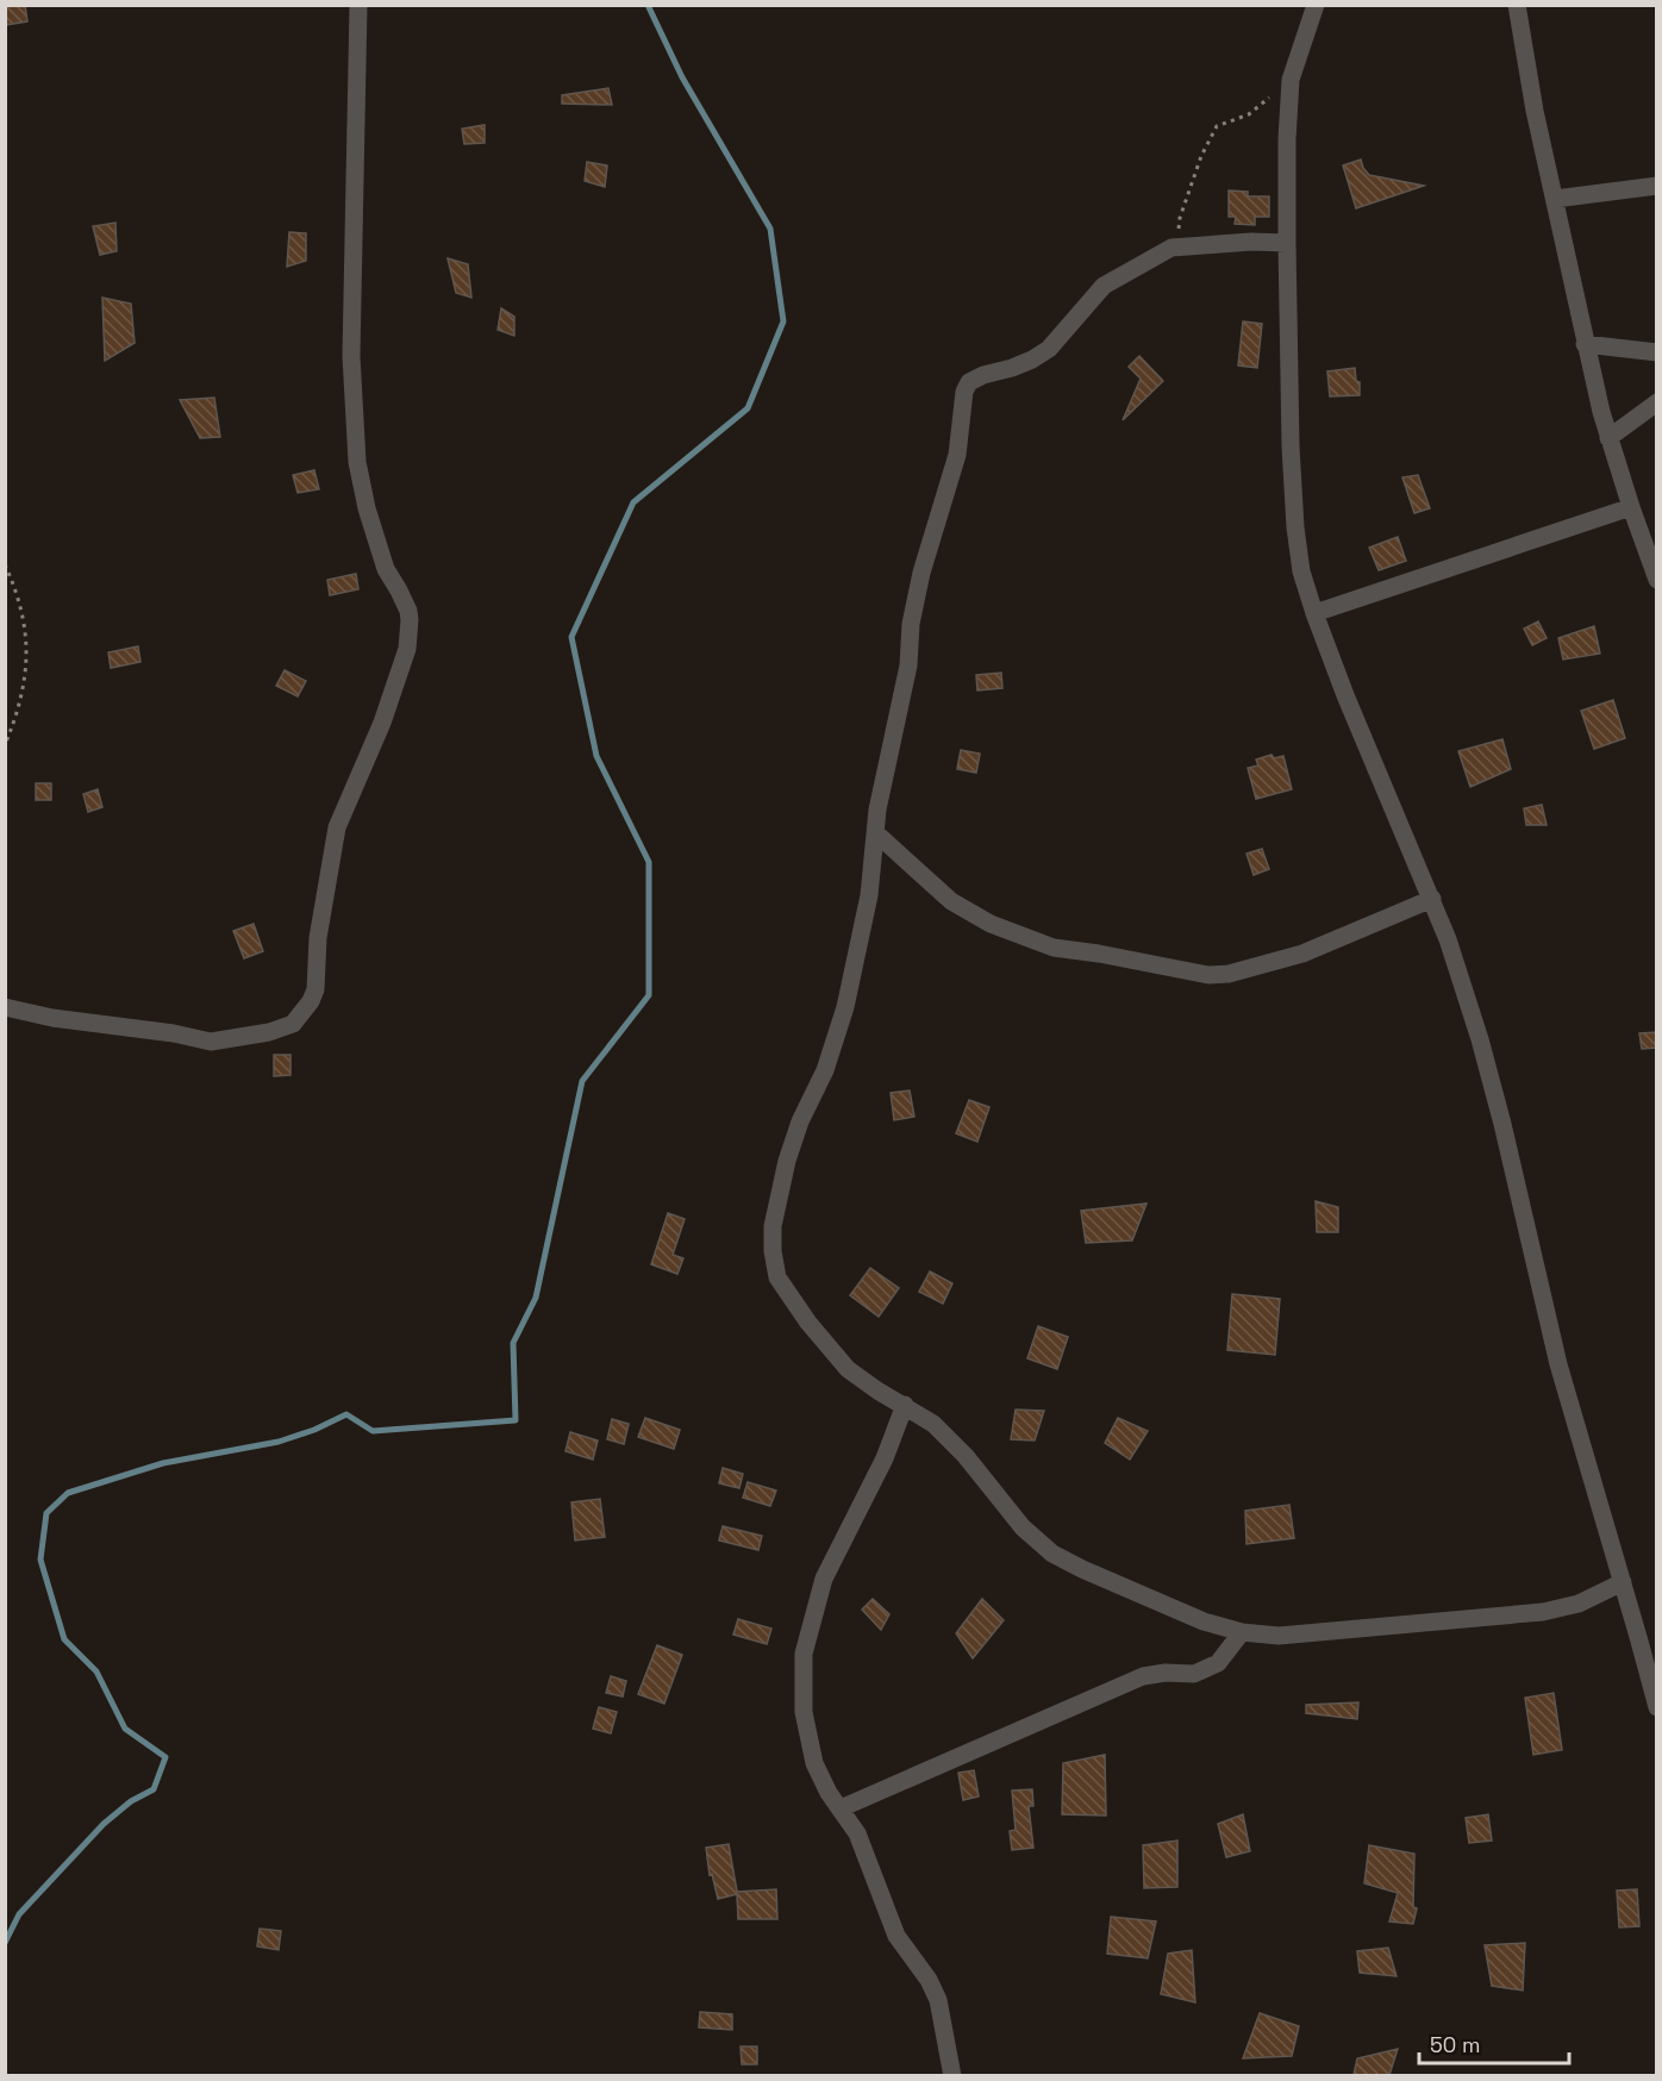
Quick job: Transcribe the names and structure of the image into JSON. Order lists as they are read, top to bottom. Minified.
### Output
{"scale_bar":"50 m"}
